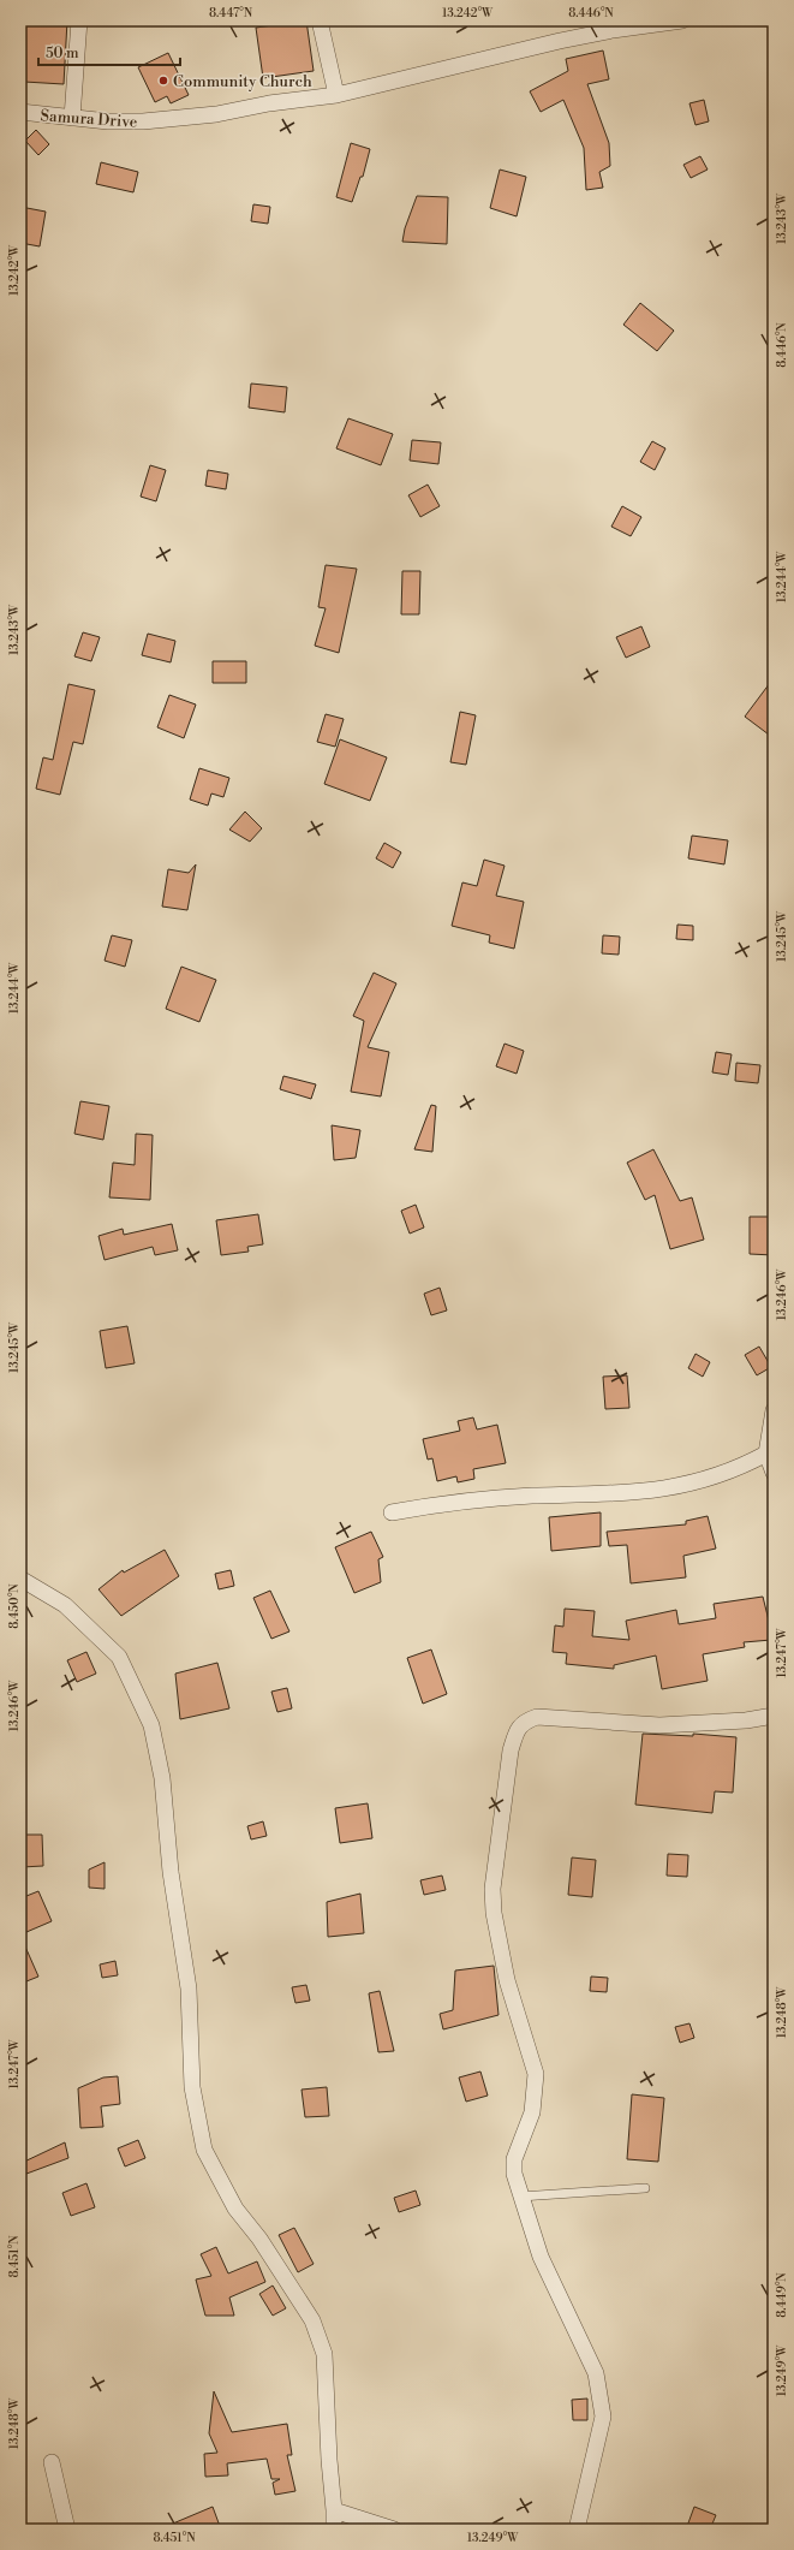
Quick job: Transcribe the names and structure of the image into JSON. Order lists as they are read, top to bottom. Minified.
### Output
{"streets":{"street":["Samura Drive"]},"places":["Community Church"],"scale_bar":"50 m","coordinates":["8.447°N","13.242°W","8.446°N","13.243°W","13.244°W","13.245°W","13.246°W","8.450°N","13.247°W","13.248°W","8.451°N","8.449°N","13.249°W"]}
